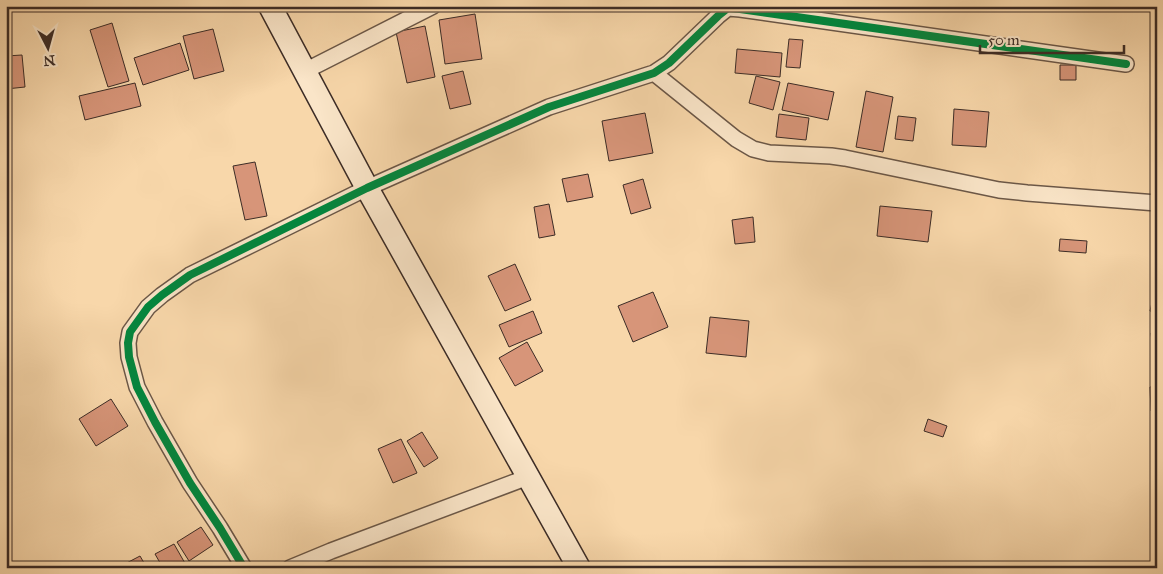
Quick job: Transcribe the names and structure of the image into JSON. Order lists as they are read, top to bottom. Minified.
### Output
{"scale_bar":"50 m","north":"bottom"}
